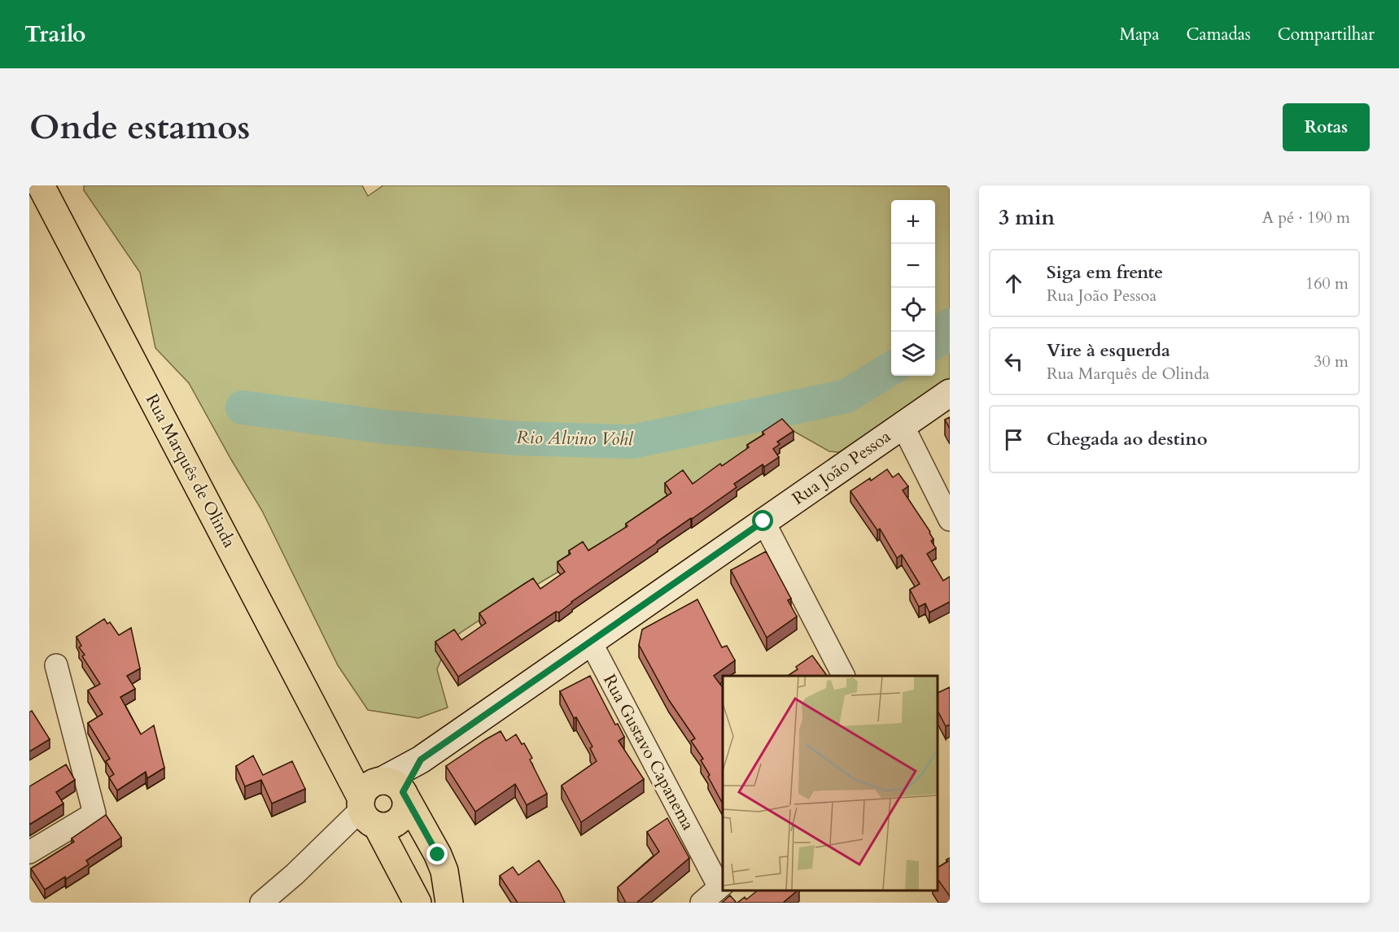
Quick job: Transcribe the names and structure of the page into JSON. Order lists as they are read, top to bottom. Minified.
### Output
{"streets":{"main road":["Rua Marquês de Olinda"],"street":["Rua João Pessoa","Rua Gustavo Capanema"]},"crossings":[["Rua João Pessoa","Rua Marquês de Olinda"],["Rua João Pessoa","Rua Gustavo Capanema"]],"water":["Rio Alvino Vohl"],"page":{"header":"Trailo","nav":["Mapa","Camadas","Compartilhar"],"buttons":"Rotas","title":"Onde estamos","heading":["3 min","A pé · 190 m"],"map_buttons":["+","−"],"list":[["Siga em frente","Rua João Pessoa","160 m"],["Vire à esquerda","Rua Marquês de Olinda","30 m"],"Chegada ao destino"]}}
